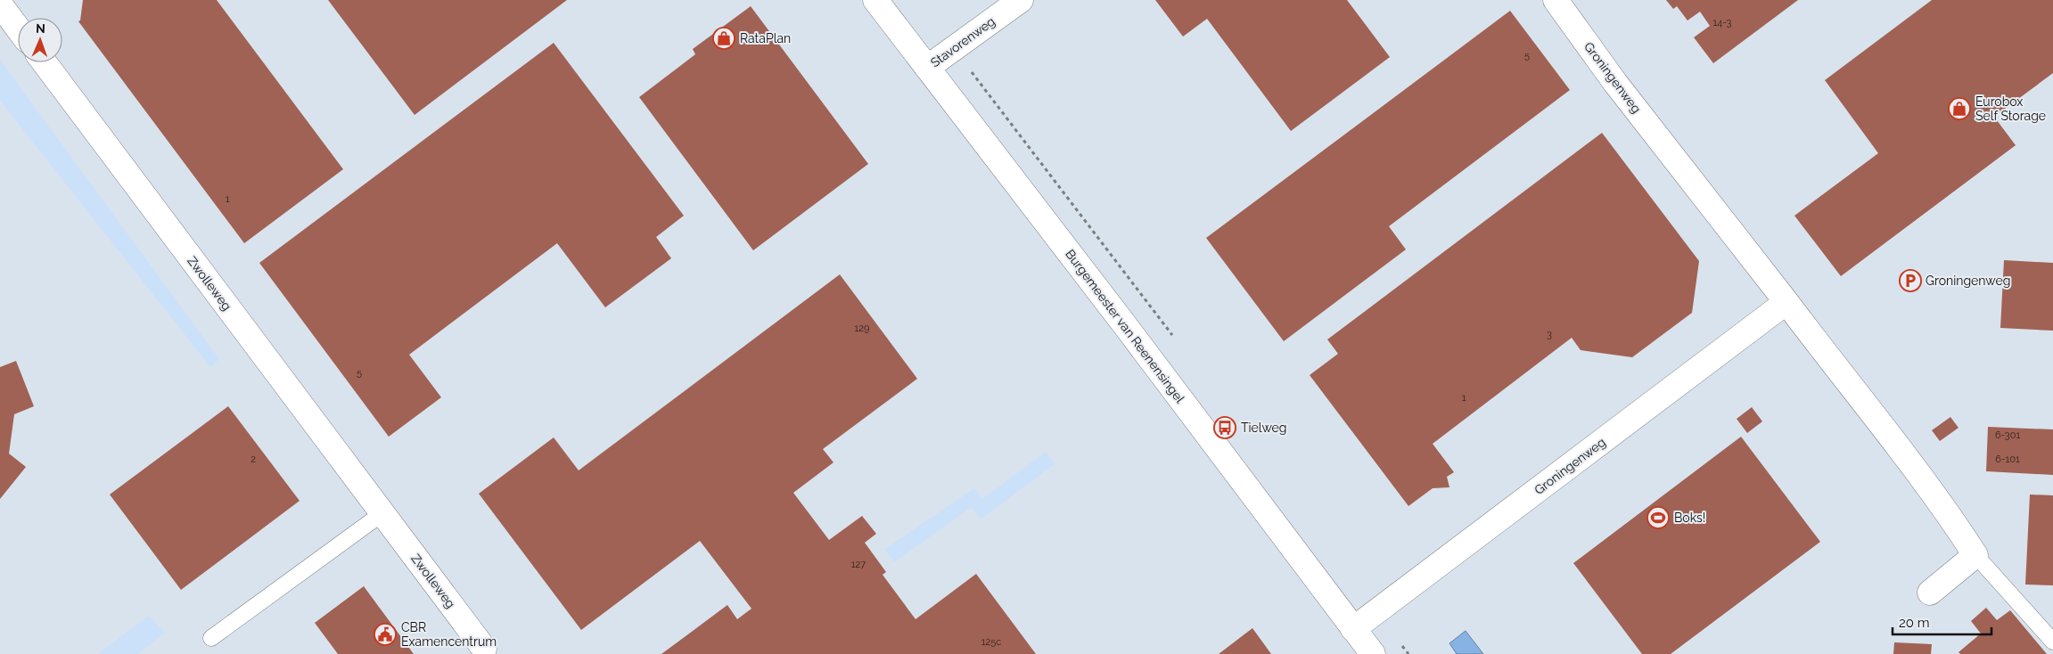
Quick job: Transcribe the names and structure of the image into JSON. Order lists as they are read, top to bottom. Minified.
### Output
{"streets":{"street":["Stavorenweg","Groningenweg","Zwolleweg","Burgemeester van Reenensingel"]},"crossings":[["Stavorenweg","Burgemeester van Reenensingel"],["Groningenweg","Burgemeester van Reenensingel"]],"places":{"shop":["RataPlan","Eurobox Self Storage"],"parking":["Groningenweg"],"bus stop":["Tielweg"],"sports":["Boks!"],"public building":["CBR Examencentrum"]},"house_numbers":["14-3","5","1","129","3","5","1","6-301","2","6-101","127","125c"],"scale_bar":"20 m","north":"top"}
